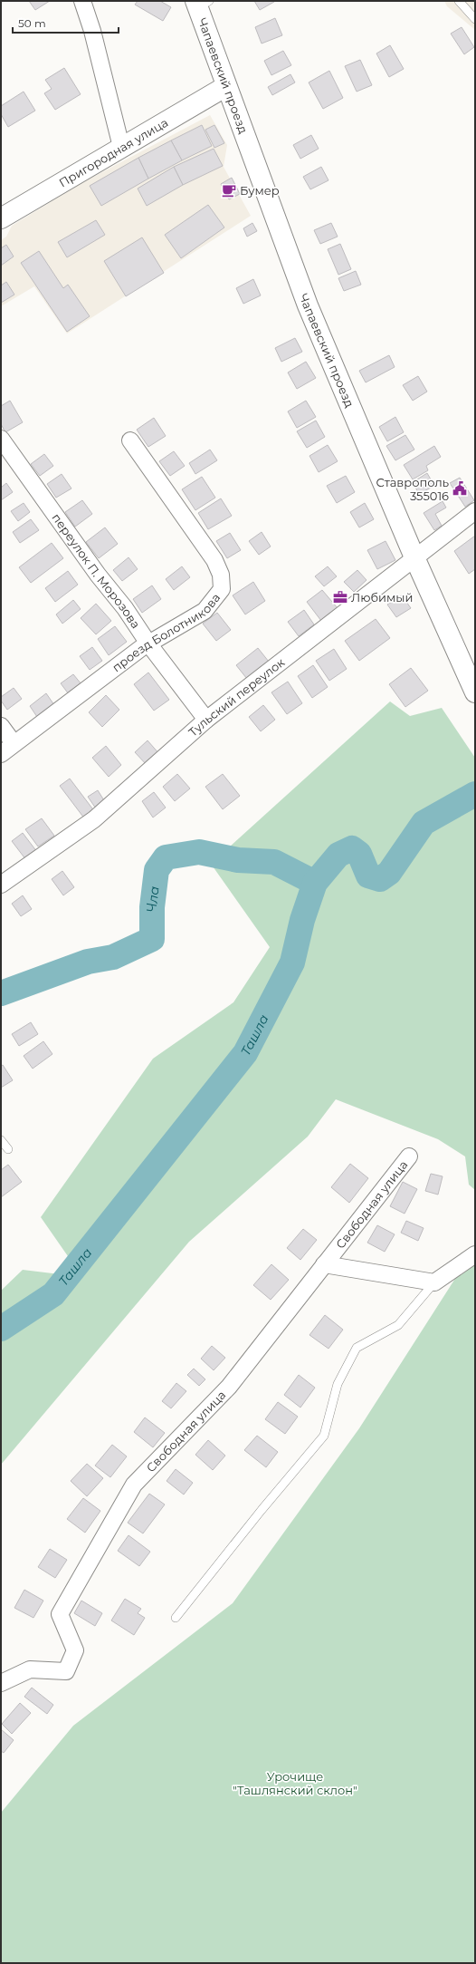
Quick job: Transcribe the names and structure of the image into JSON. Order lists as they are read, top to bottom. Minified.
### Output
{"streets":{"main road":["Чапаевский проезд","Пригородная улица"],"street":["переулок П. Морозова","проезд Болотникова","Тульский переулок","Свободная улица"]},"crossings":[["Чапаевский проезд","Пригородная улица"],["Чапаевский проезд","Тульский переулок"],["переулок П. Морозова","проезд Болотникова"],["переулок П. Морозова","Тульский переулок"]],"water":["Чла","Ташла"],"parks":["Урочище \"Ташлянский склон\""],"places":{"cafe":["Бумер"],"public building":["Ставрополь 355016"],"office":["Любимый"]},"scale_bar":"50 m"}
